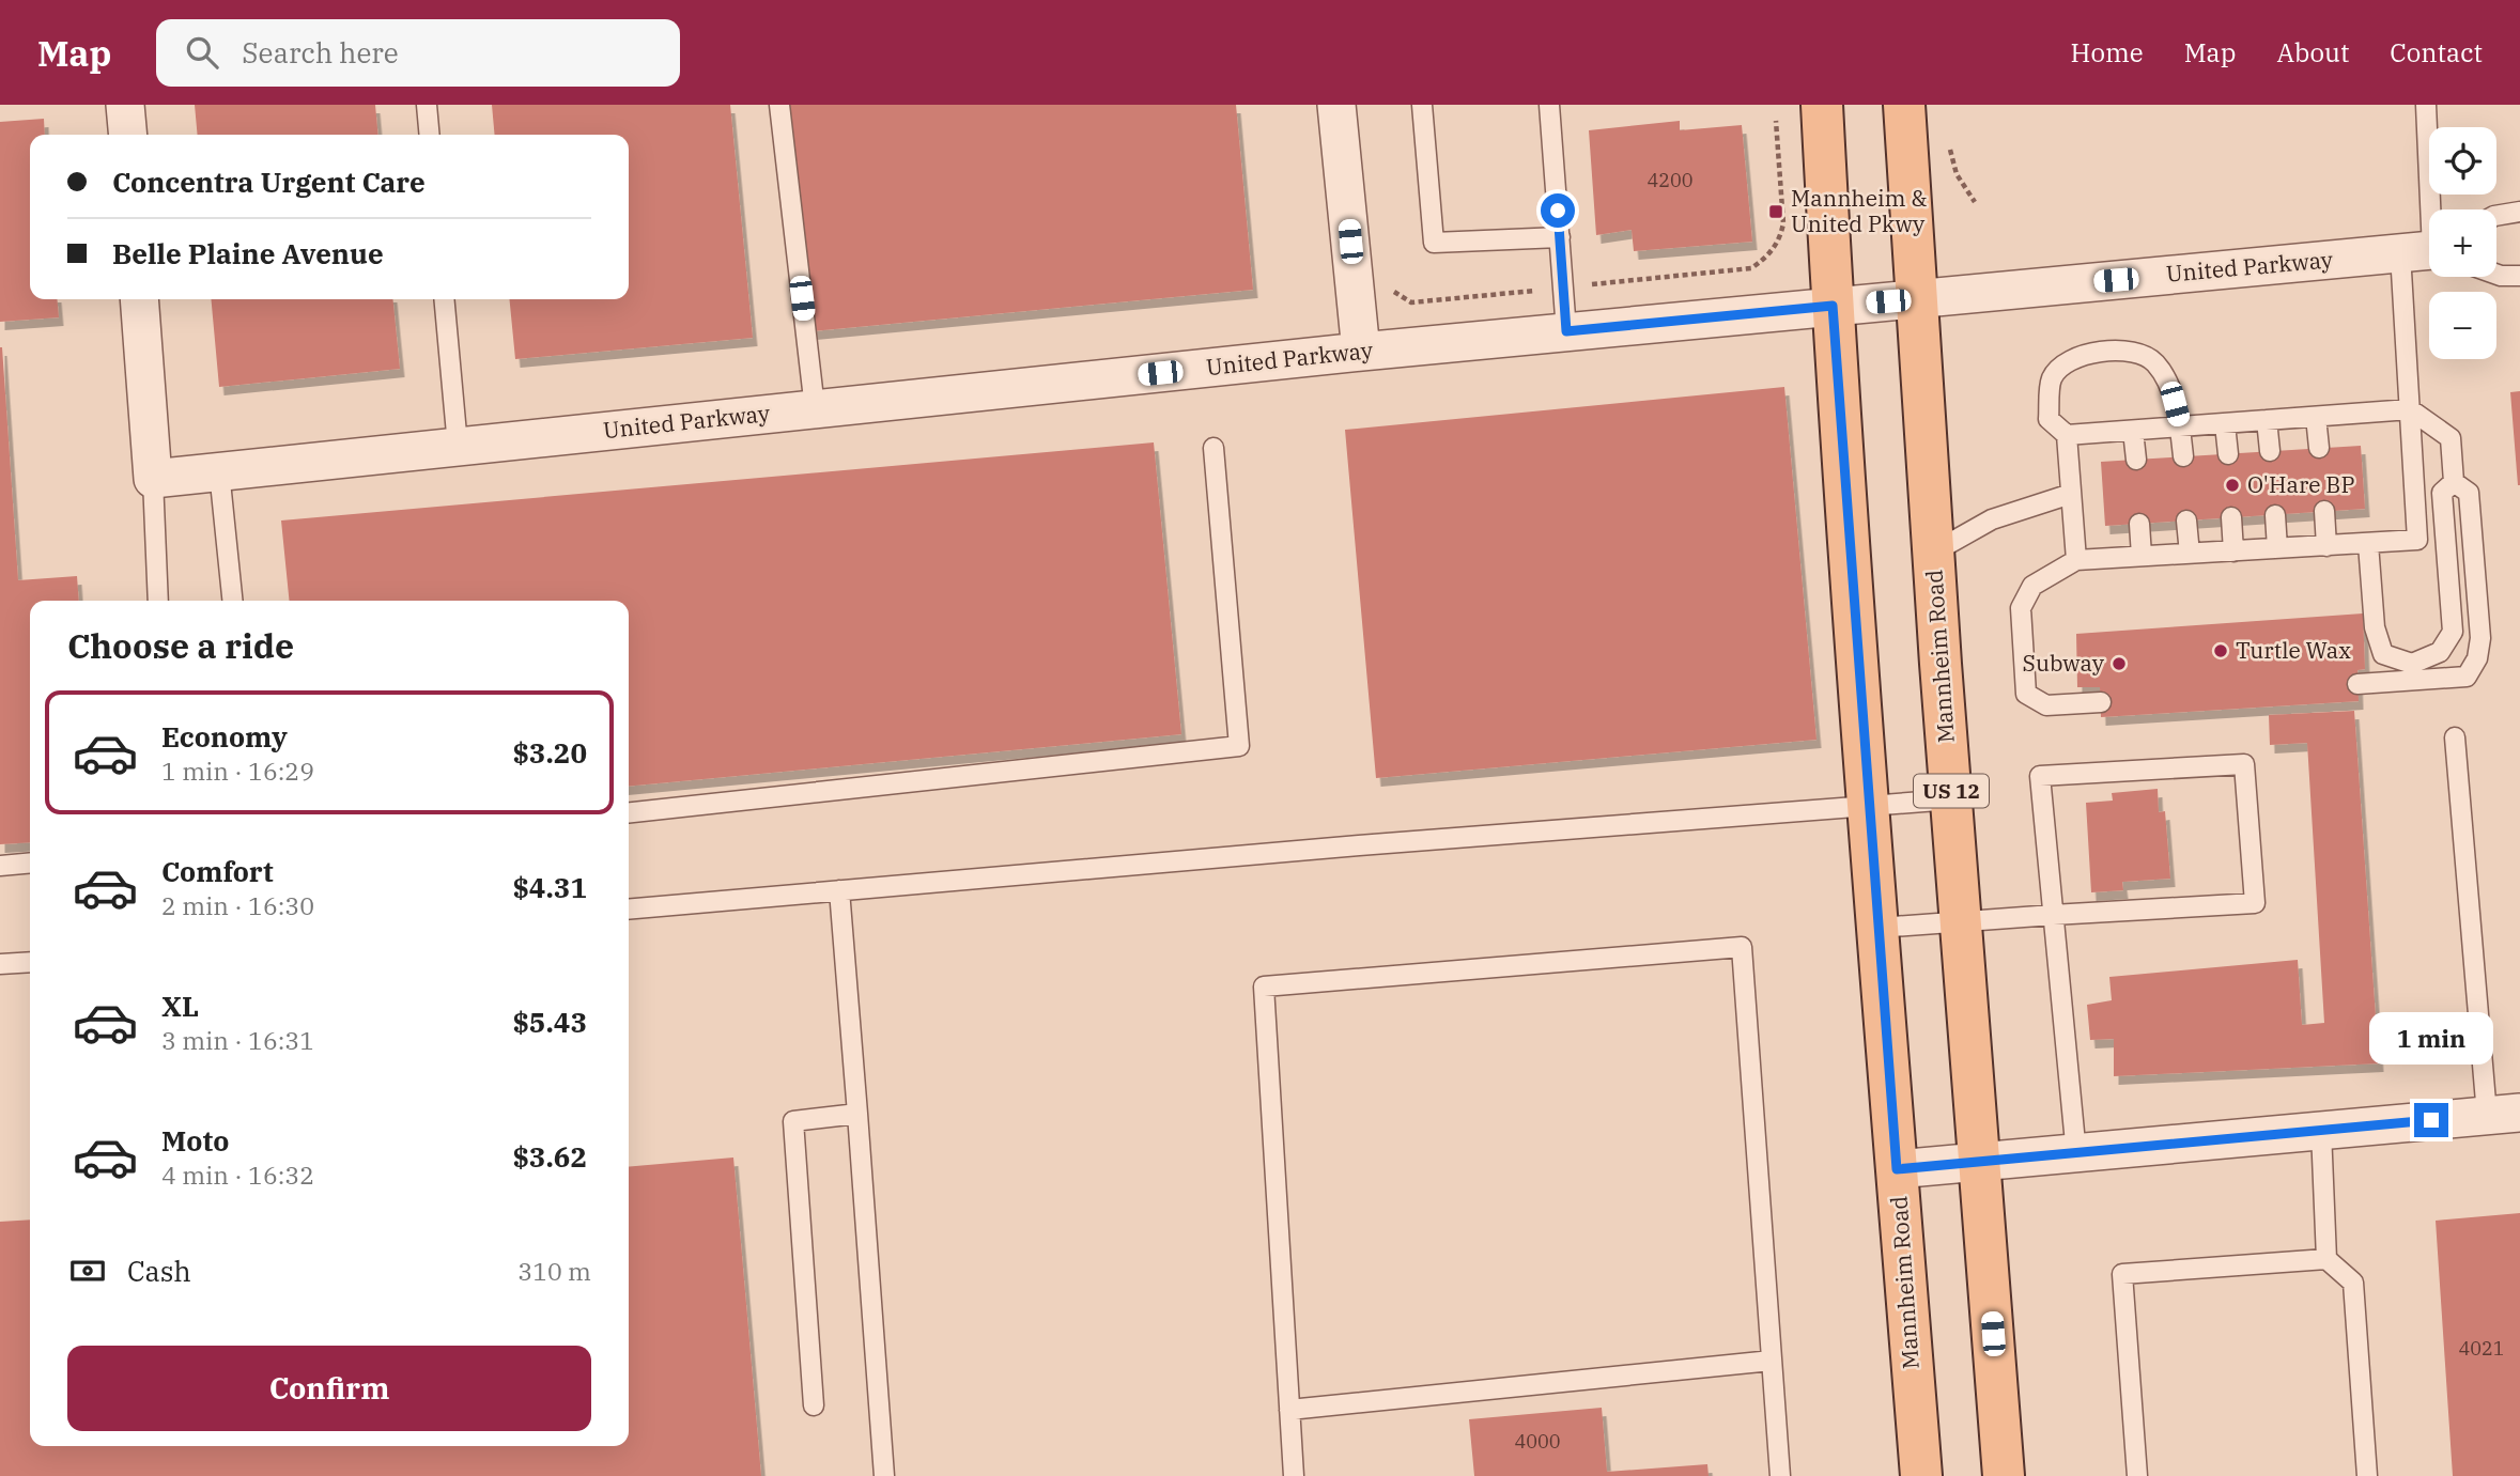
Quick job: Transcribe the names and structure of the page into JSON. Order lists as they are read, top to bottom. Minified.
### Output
{"streets":{"main road":["Mannheim Road","US 12"],"street":["United Parkway"]},"crossings":[["United Parkway","Mannheim Road"]],"places":{"transit":["Mannheim & United Pkwy"],"other":["O'Hare BP","Turtle Wax","Subway"]},"house_numbers":["4200","4021","4000"],"page":{"header":"Map","search":"Search here","nav":["Home","Map","About","Contact"],"map_buttons":["+","−"],"banner":["Concentra Urgent Care","Belle Plaine Avenue"],"heading":"Choose a ride","list":[{"name":"Economy","note":"1 min · 16:29","value":"$3.20"},{"name":"Comfort","note":"2 min · 16:30","value":"$4.31"},{"name":"XL","note":"3 min · 16:31","value":"$5.43"},{"name":"Moto","note":"4 min · 16:32","value":"$3.62"}],"bubble":"1 min","pay":["Cash","310 m"],"buttons":"Confirm"}}
